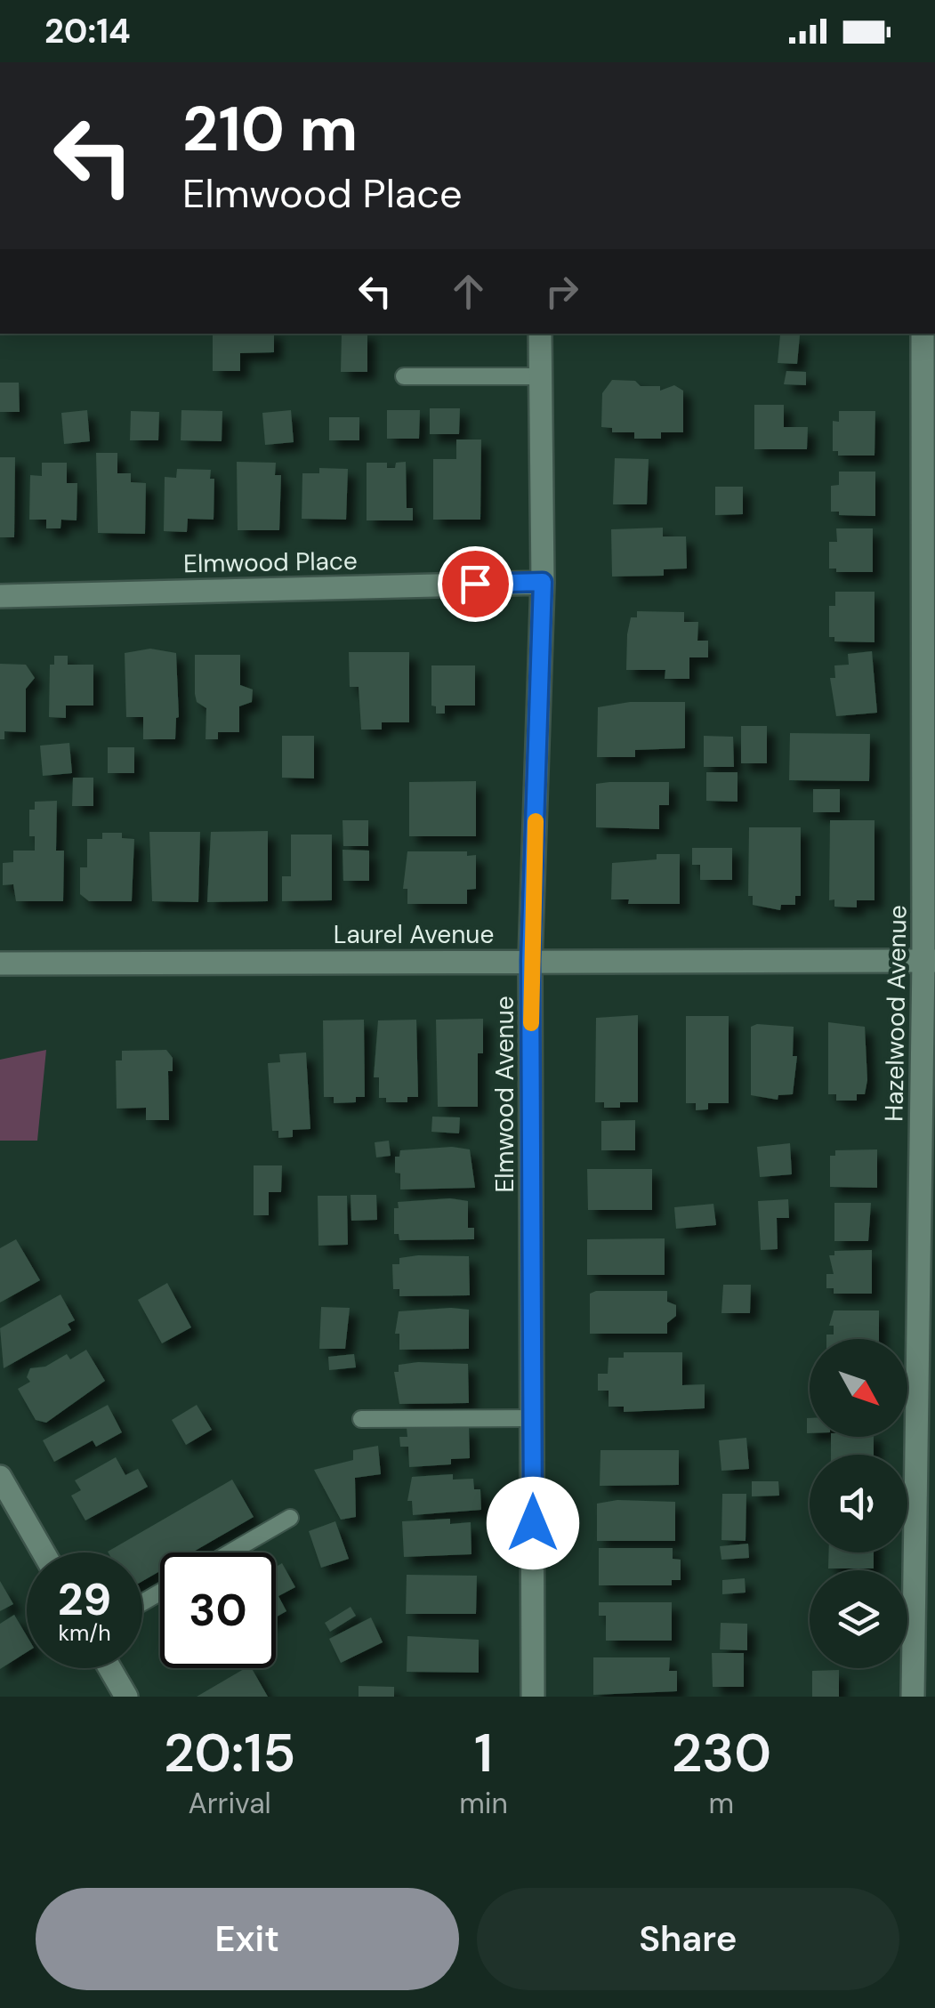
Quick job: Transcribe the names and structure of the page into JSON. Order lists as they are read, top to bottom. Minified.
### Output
{"streets":{"street":["Elmwood Place","Laurel Avenue","Hazelwood Avenue","Elmwood Avenue"]},"crossings":[["Elmwood Place","Elmwood Avenue"],["Laurel Avenue","Hazelwood Avenue"],["Laurel Avenue","Elmwood Avenue"]],"north":"bottom right","page":{"status":"20:14","turn":["210 m","Elmwood Place"],"speed":"29 km/h","limit":"30","eta":["20:15","Arrival","1","min","230","m"],"buttons":["Exit","Share"]}}
